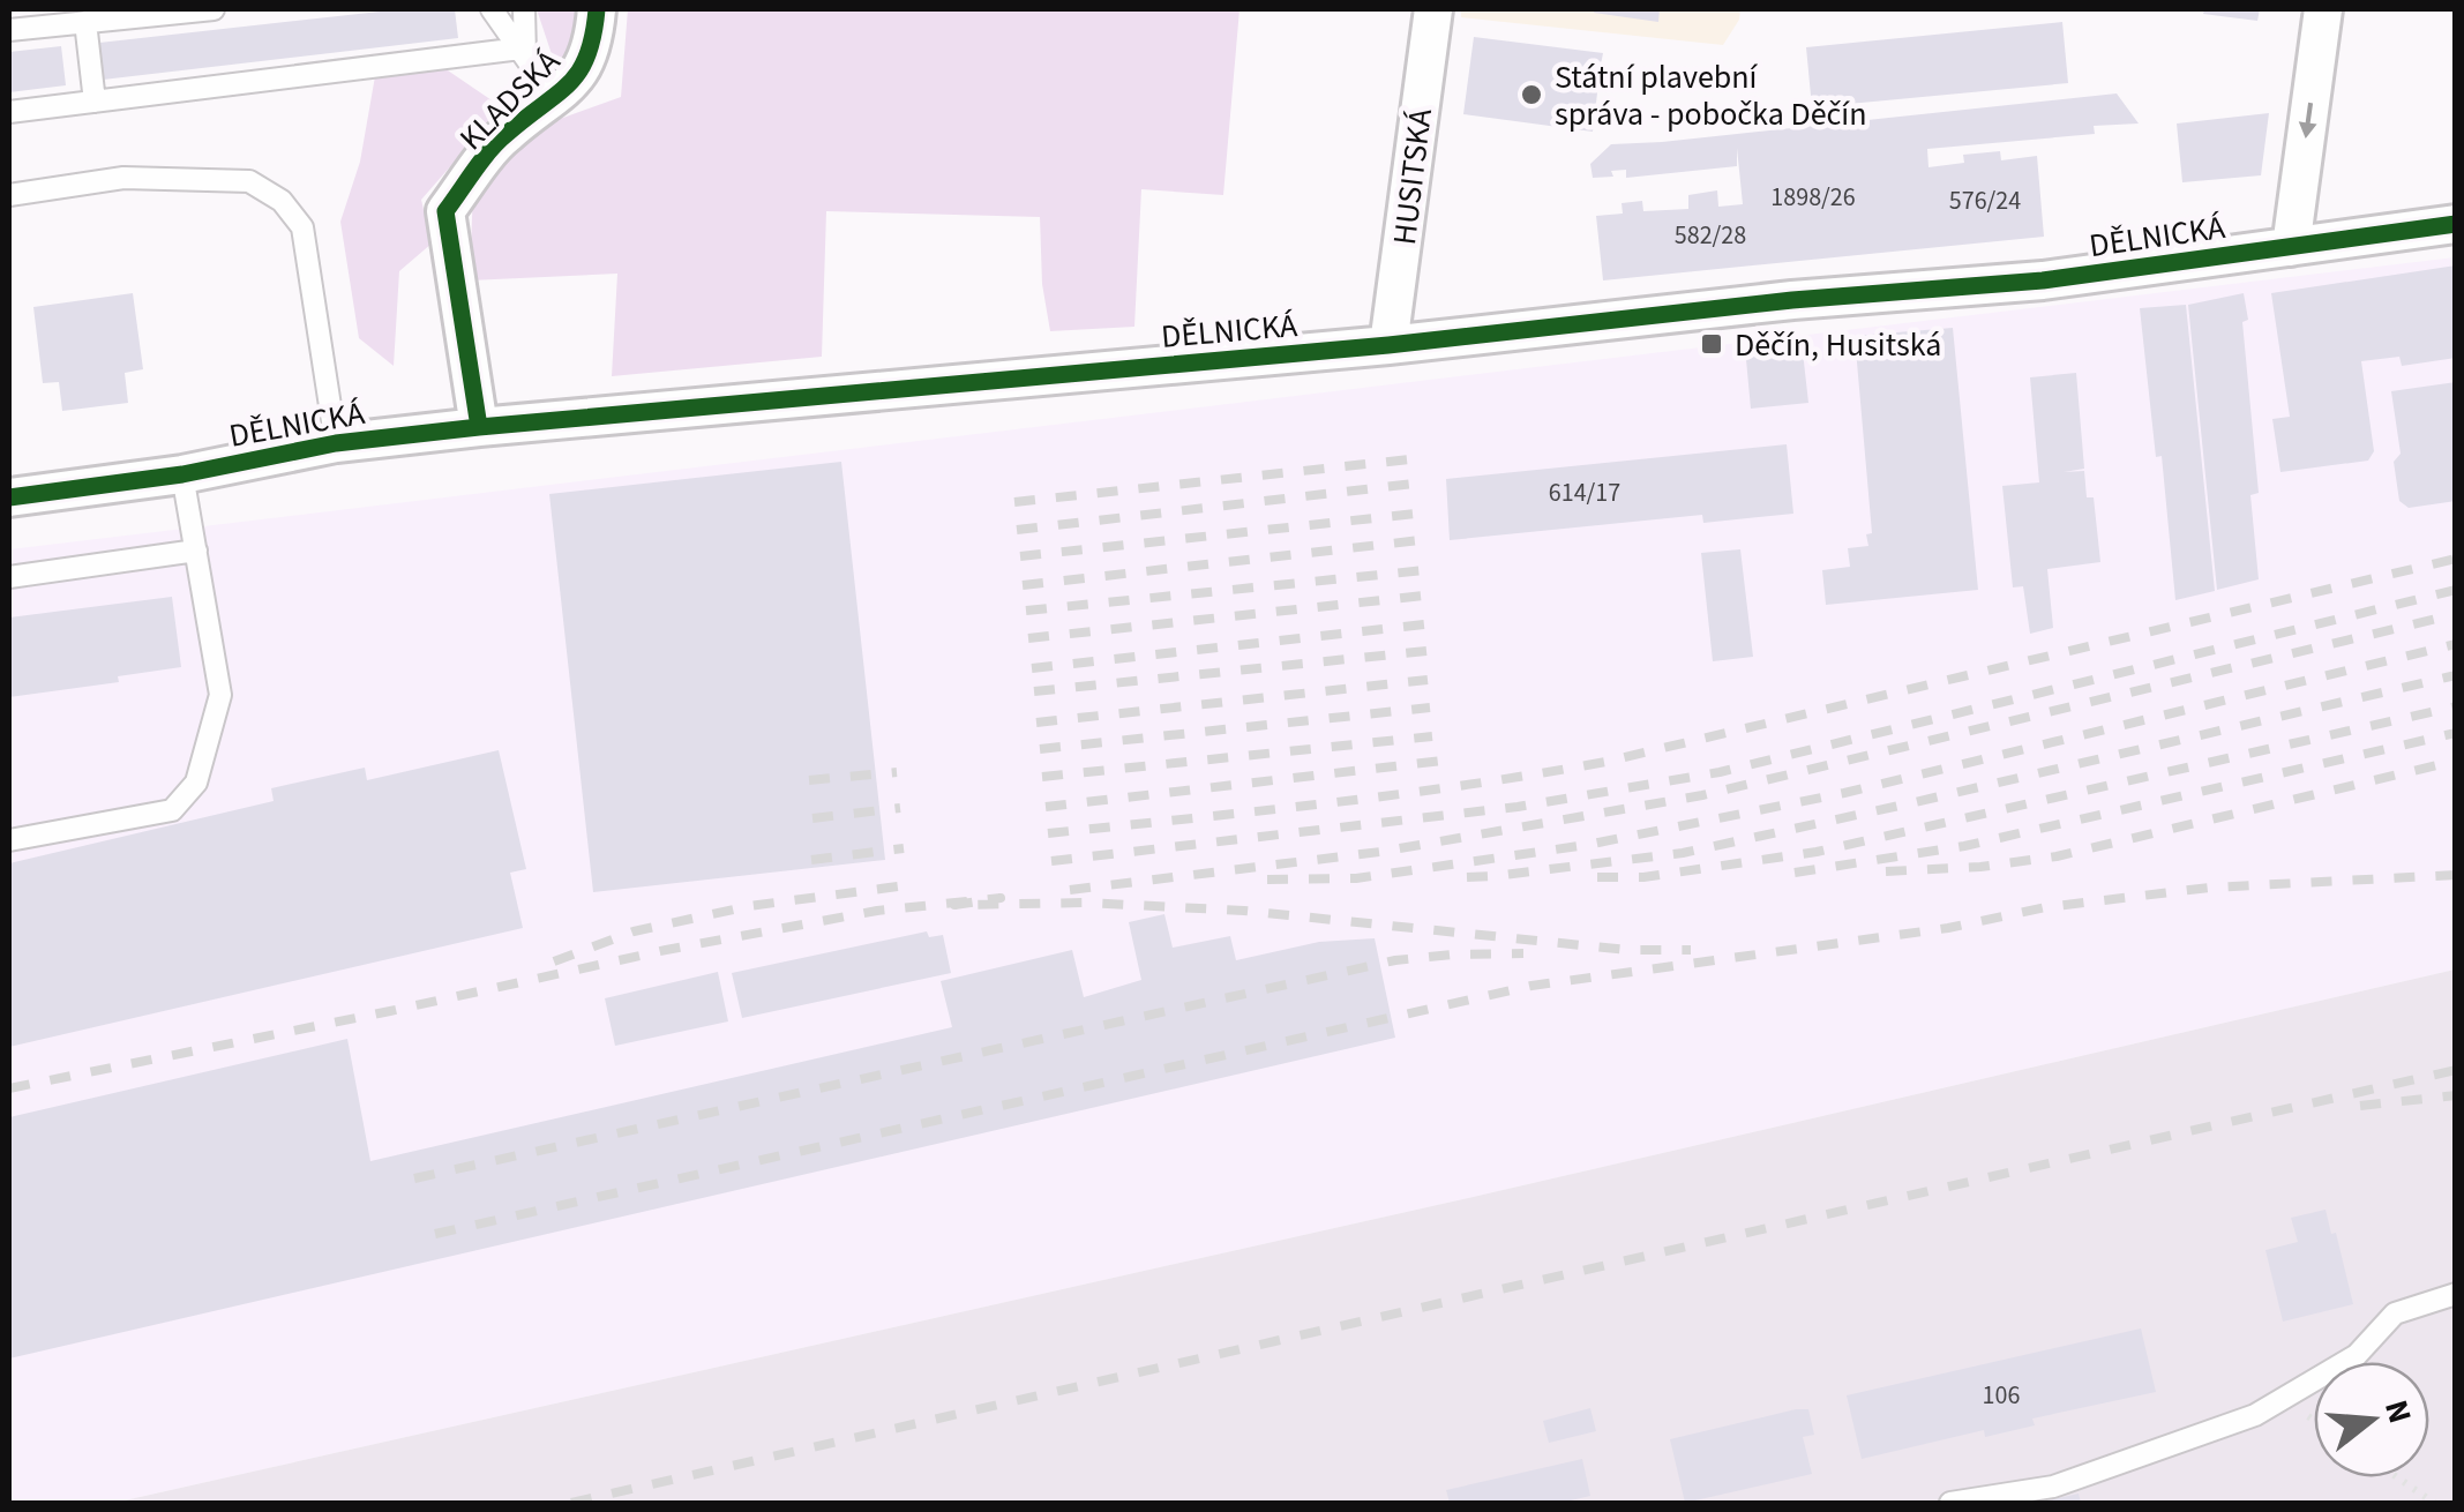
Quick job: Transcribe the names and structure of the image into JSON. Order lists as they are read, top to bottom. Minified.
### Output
{"streets":{"street":["KLADSKÁ","HUSITSKÁ","DĚLNICKÁ"]},"crossings":[["KLADSKÁ","DĚLNICKÁ"],["HUSITSKÁ","DĚLNICKÁ"]],"places":{"other":["Státní plavební správa - pobočka Děčín"],"transit":["Děčín, Husitská"]},"house_numbers":["1898/26","576/24","582/28","614/17","106"],"north":"right"}
